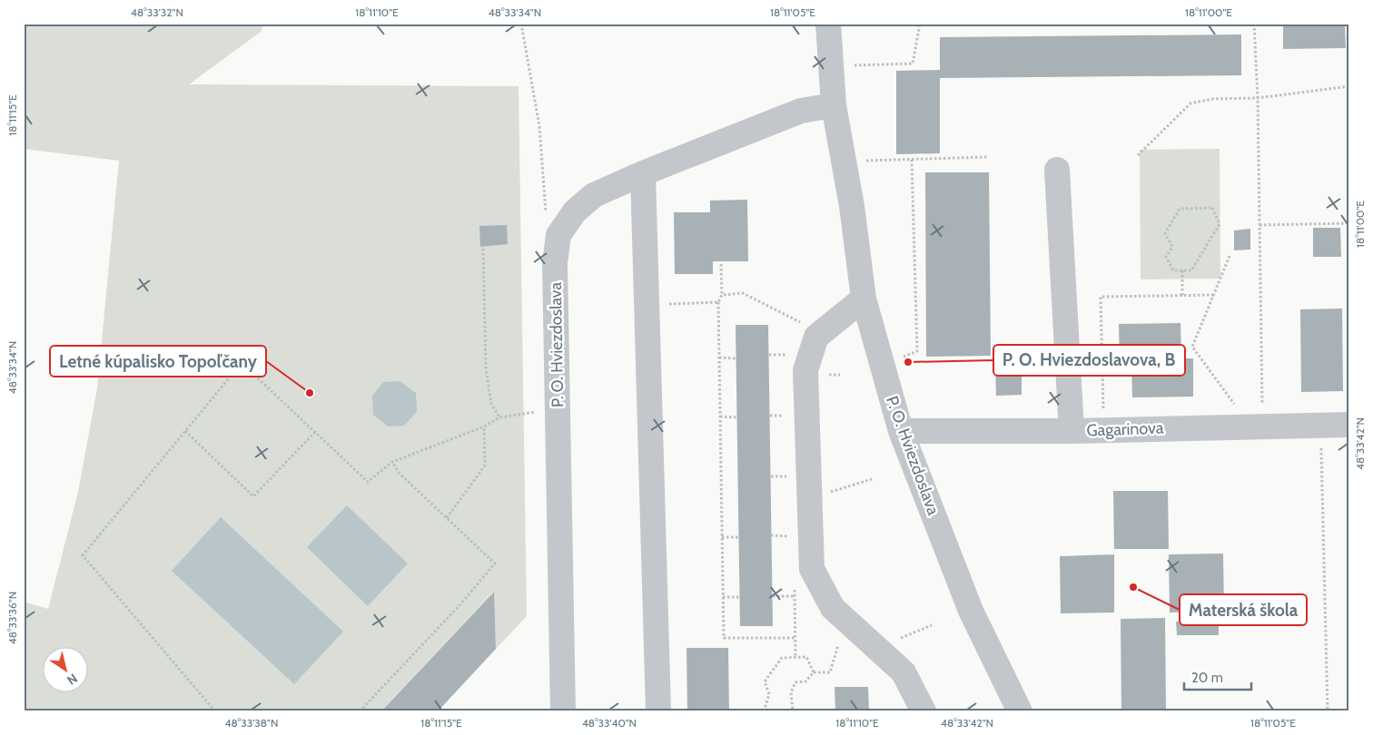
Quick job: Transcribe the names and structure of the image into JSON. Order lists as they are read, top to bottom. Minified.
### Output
{"streets":{"street":["P. O. Hviezdoslava","Gagarinova"]},"crossings":[["P. O. Hviezdoslava","Gagarinova"]],"places":["P. O. Hviezdoslavova, B","Letné kúpalisko Topoľčany","Materská škola"],"scale_bar":"20 m","north":"bottom right","coordinates":["48°33'32\"N","18°11'10\"E","48°33'34\"N","18°11'05\"E","18°11'00\"E","18°11'15\"E","48°33'42\"N","48°33'36\"N","48°33'38\"N","48°33'40\"N"]}
